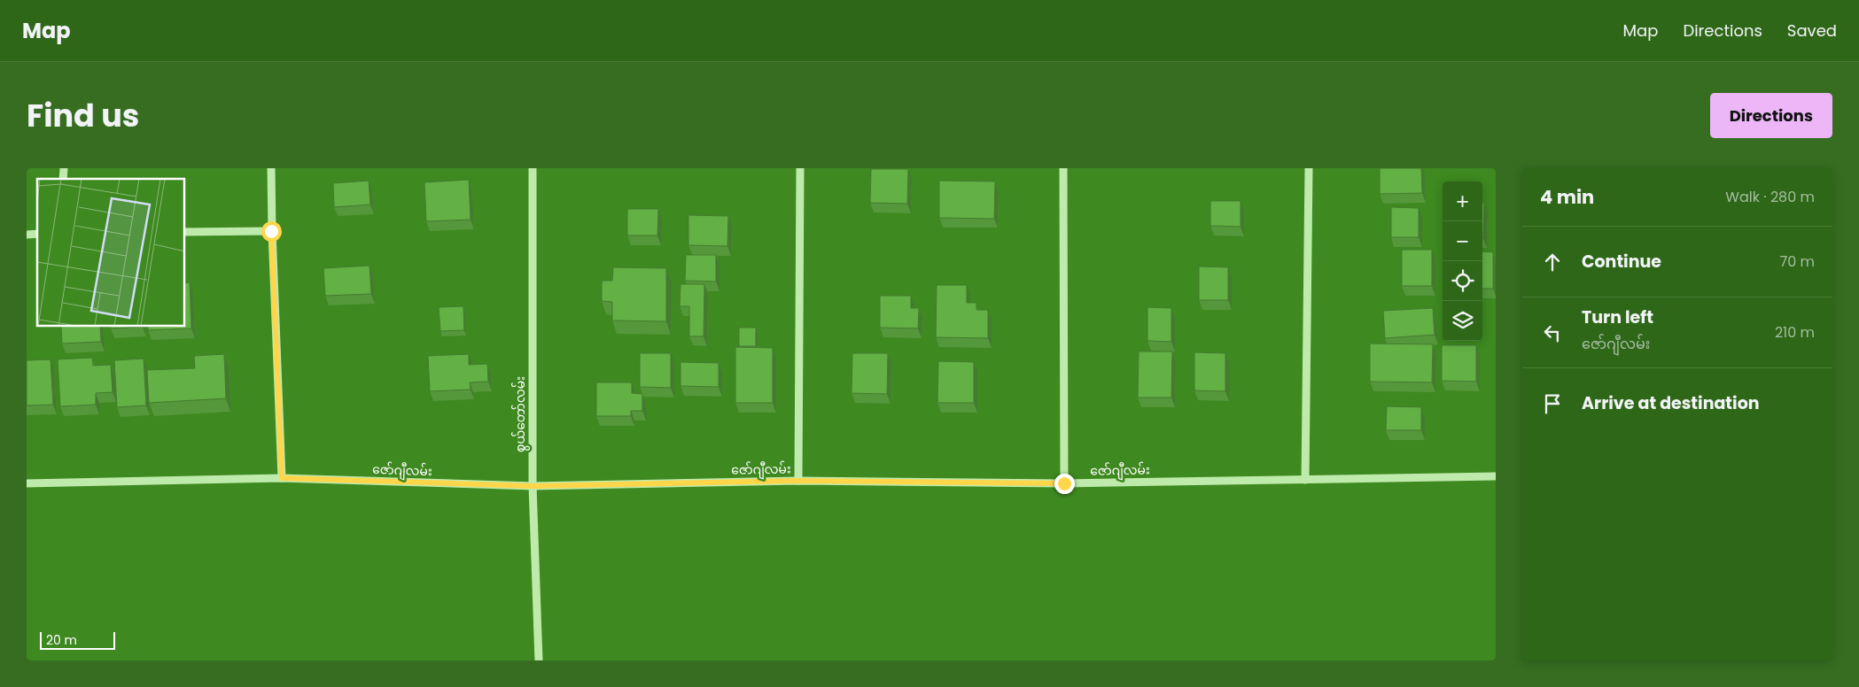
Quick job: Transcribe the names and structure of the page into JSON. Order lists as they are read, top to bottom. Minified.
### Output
{"streets":{"street":["စွယ်တော်လမ်း","ဇော်ဂျီလမ်း"]},"crossings":[["စွယ်တော်လမ်း","ဇော်ဂျီလမ်း"]],"scale_bar":"20 m","page":{"header":"Map","nav":["Map","Directions","Saved"],"title":"Find us","buttons":"Directions","heading":["4 min","Walk · 280 m"],"map_buttons":["+","−"],"list":[["Continue","70 m"],["Turn left","ဇော်ဂျီလမ်း","210 m"],"Arrive at destination"],"scale":"20 m"}}
